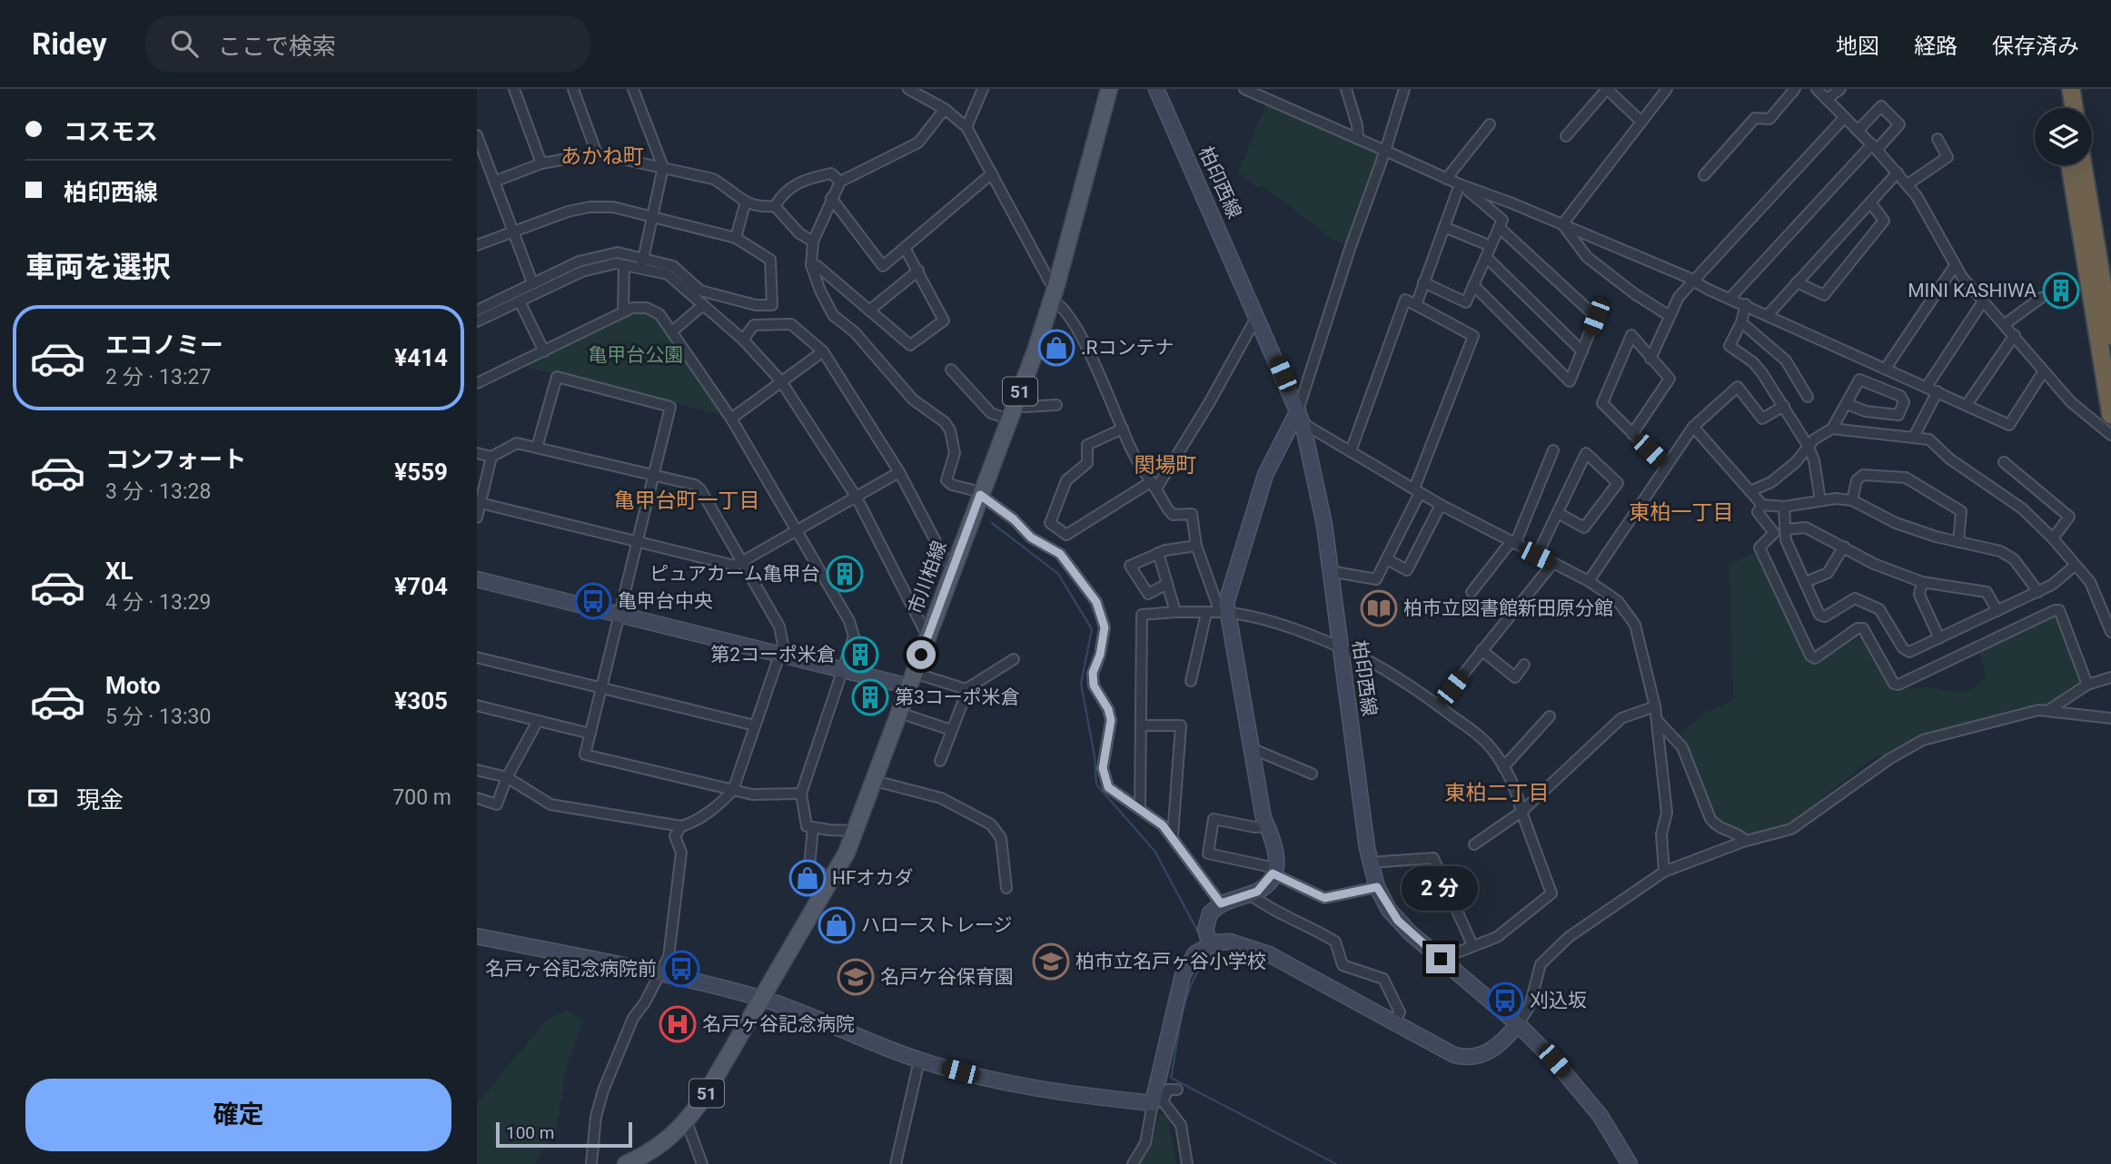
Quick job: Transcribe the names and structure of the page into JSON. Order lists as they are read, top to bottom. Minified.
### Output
{"streets":{"main road":["51","市川柏線"],"street":["柏印西線"]},"districts":["あかね町","関場町","亀甲台町一丁目","東柏一丁目","東柏二丁目"],"parks":["亀甲台公園"],"places":{"building":["MINI KASHIWA","ピュアカーム亀甲台","第2コーポ米倉","第3コーポ米倉"],"shop":[".Rコンテナ","HFオカダ","ハローストレージ"],"bus stop":["亀甲台中央","名戸ヶ谷記念病院前","刈込坂"],"library":["柏市立図書館新田原分館"],"school or university":["柏市立名戸ヶ谷小学校","名戸ケ谷保育園"],"hospital":["名戸ヶ谷記念病院"]},"scale_bar":"100 m","page":{"header":"Ridey","search":"ここで検索","nav":["地図","経路","保存済み"],"banner":["コスモス","柏印西線"],"heading":"車両を選択","list":[{"name":"エコノミー","note":"2 分 · 13:27","value":"¥414"},{"name":"コンフォート","note":"3 分 · 13:28","value":"¥559"},{"name":"XL","note":"4 分 · 13:29","value":"¥704"},{"name":"Moto","note":"5 分 · 13:30","value":"¥305"}],"pay":["現金","700 m"],"bubble":"2 分","buttons":"確定","scale":"100 m"}}
